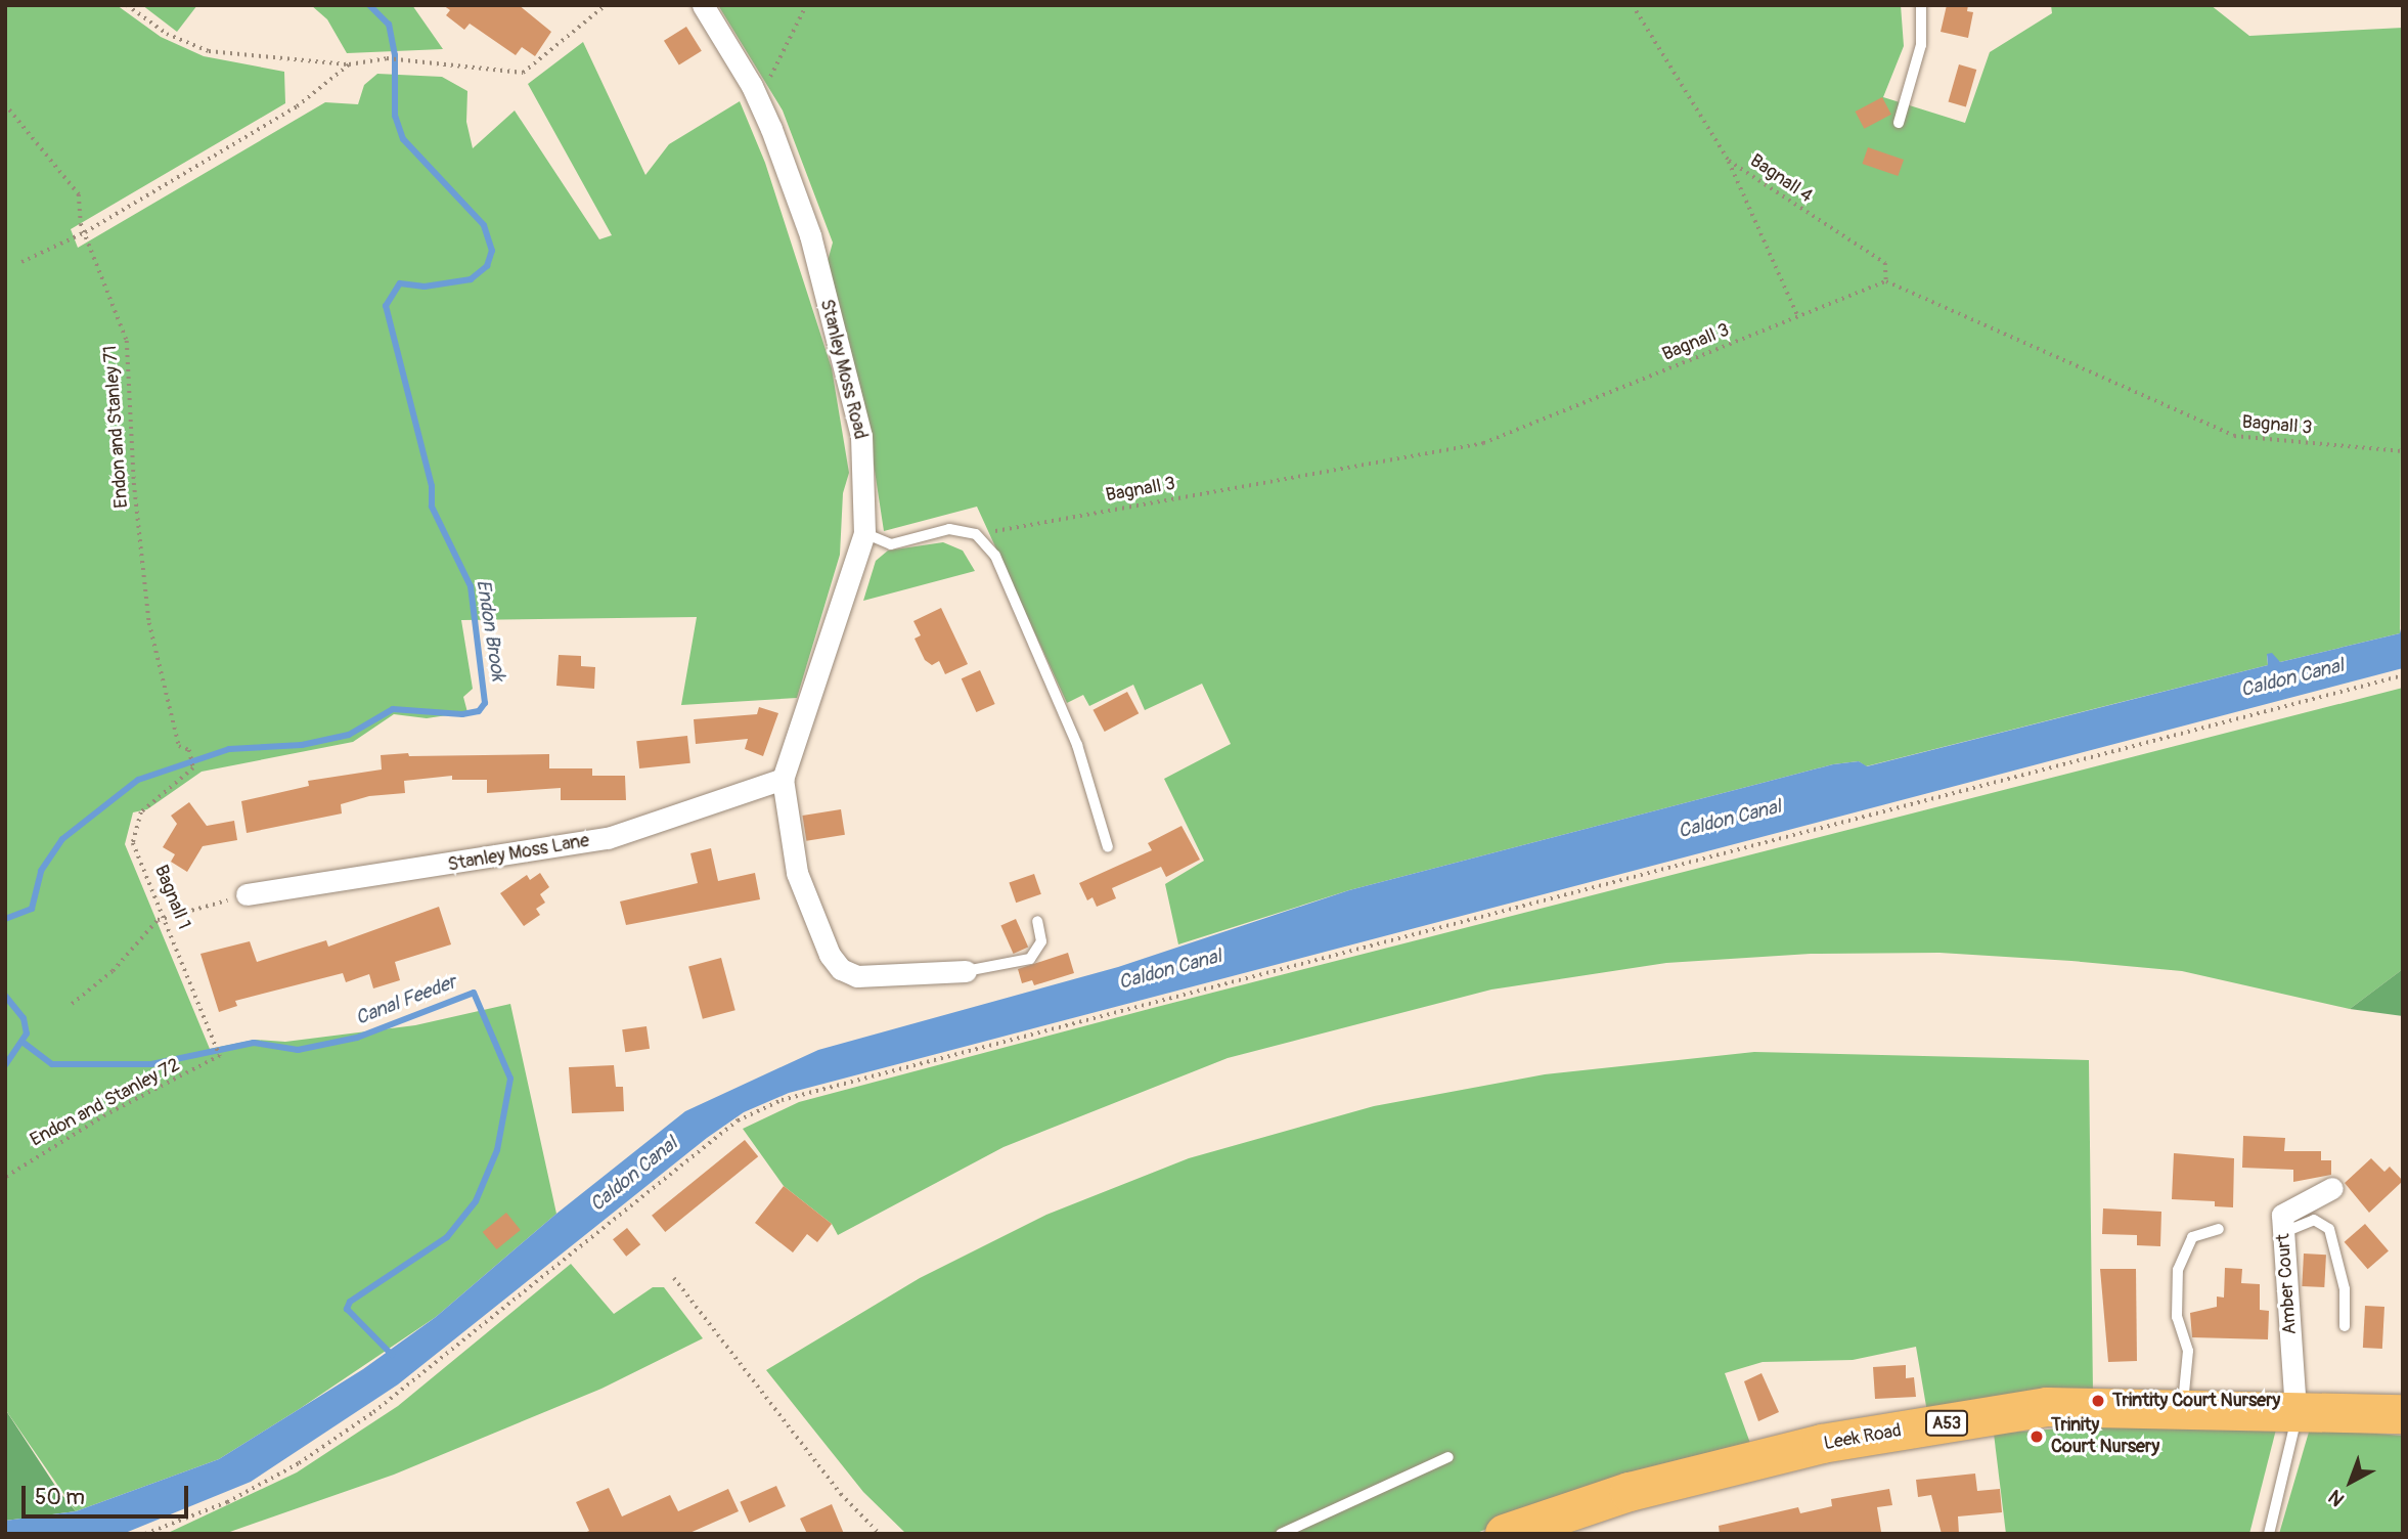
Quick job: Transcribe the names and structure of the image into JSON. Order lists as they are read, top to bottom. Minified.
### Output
{"streets":{"highway":["A53","Leek Road"],"street":["Stanley Moss Road","Stanley Moss Lane","Amber Court"],"path":["Bagnall 4","Bagnall 3","Endon and Stanley 71","Bagnall 1","Endon and Stanley 72"]},"crossings":[["Bagnall 4","Bagnall 3"],["Stanley Moss Road","Stanley Moss Lane"],["Endon and Stanley 71","Bagnall 1"],["Bagnall 1","Endon and Stanley 72"],["Amber Court","Leek Road"]],"water":["Endon Brook","Caldon Canal","Canal Feeder"],"places":["Trintity Court Nursery","Trinity Court Nursery"],"scale_bar":"50 m","north":"bottom left"}
